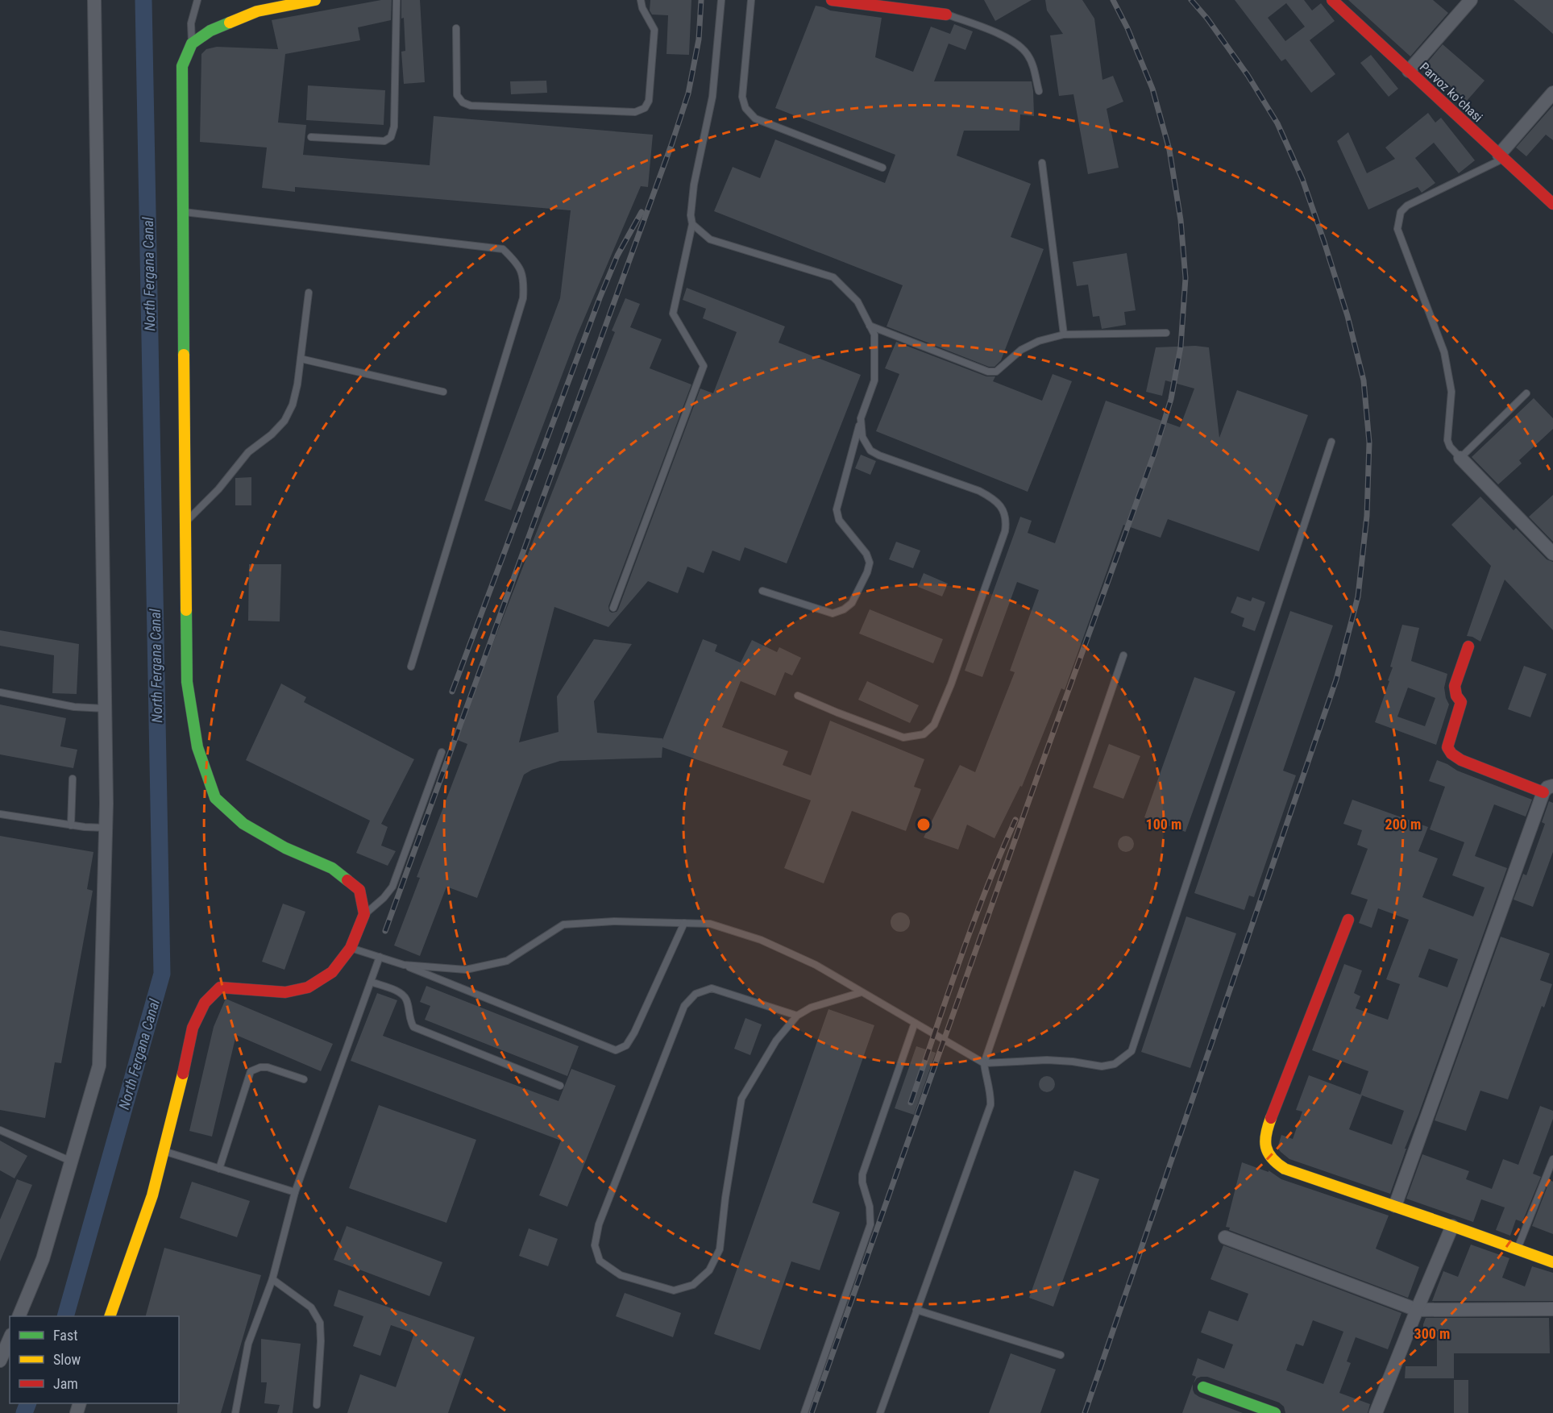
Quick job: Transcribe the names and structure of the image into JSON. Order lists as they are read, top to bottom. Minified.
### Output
{"streets":{"street":["Parvoz koʻchasi"]},"water":["North Fergana Canal"],"legend":["Fast","Slow","Jam"],"rings":["100 m","200 m","300 m"]}
